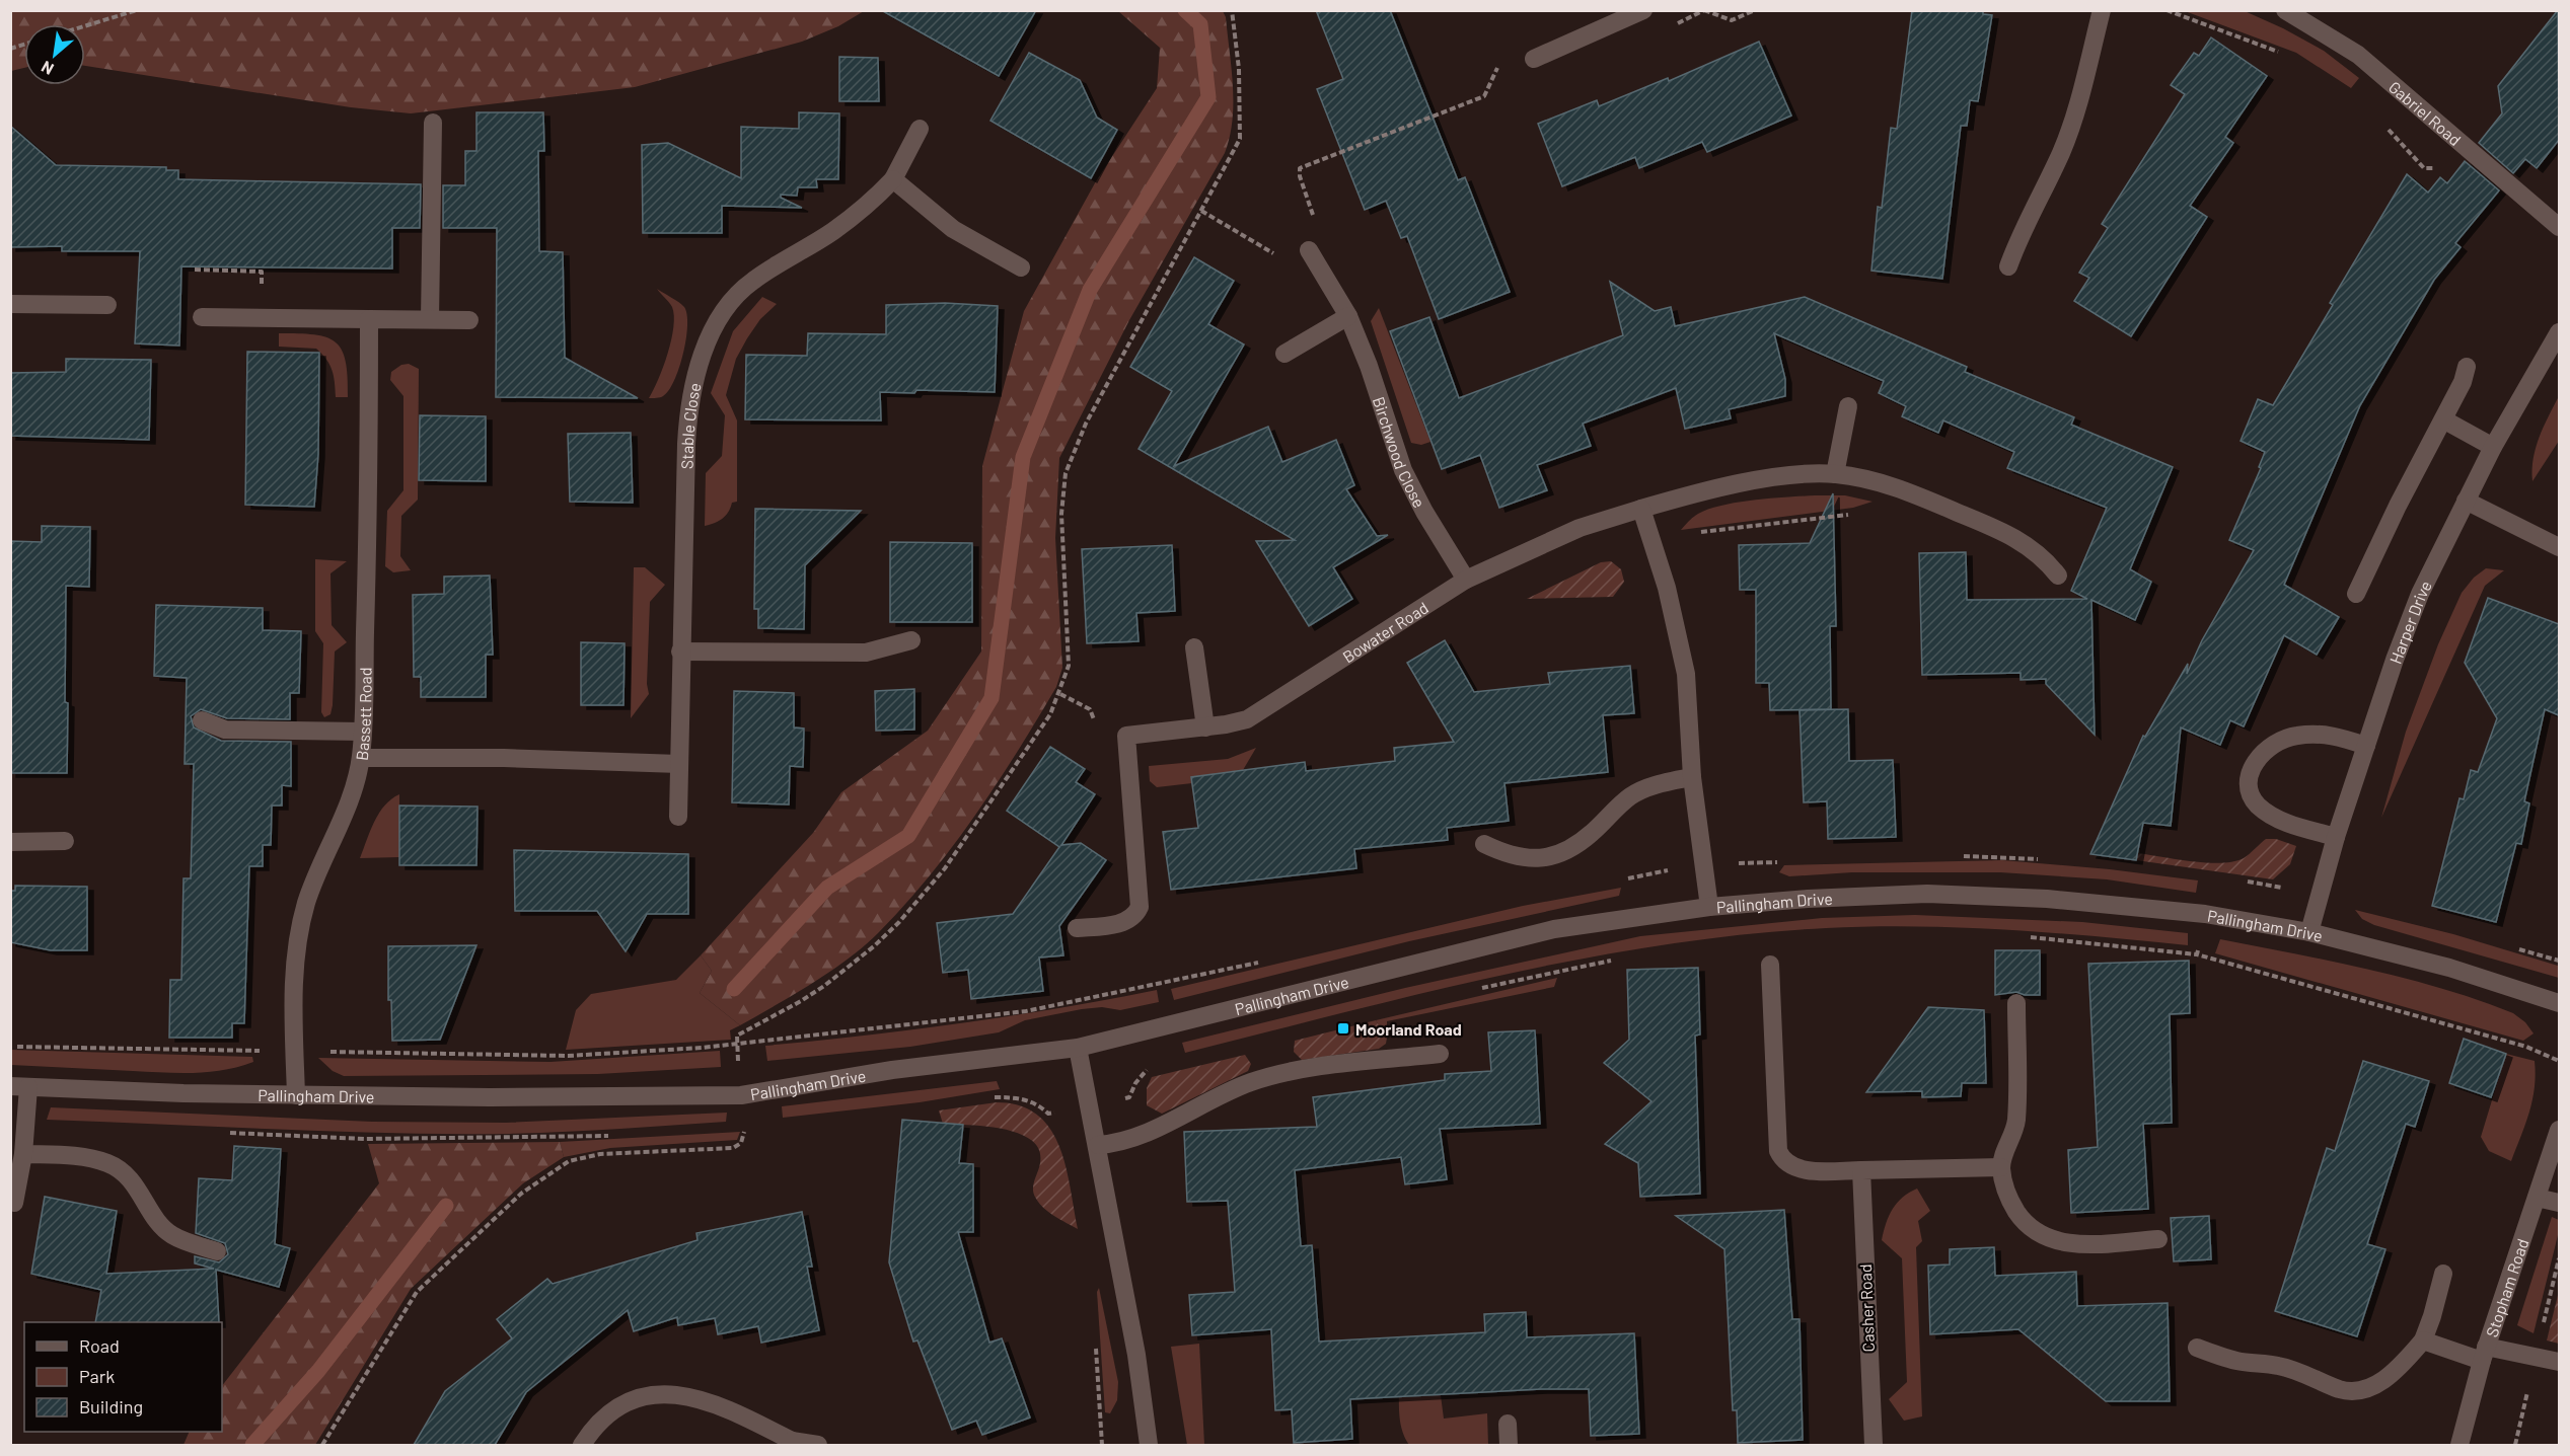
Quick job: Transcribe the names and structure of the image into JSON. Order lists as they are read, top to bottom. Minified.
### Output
{"streets":{"street":["Gabriel Road","Stable Close","Birchwood Close","Harper Drive","Bowater Road","Bassett Road","Pallingham Drive","Stopham Road","Casher Road"]},"crossings":[["Birchwood Close","Bowater Road"],["Harper Drive","Pallingham Drive"],["Bassett Road","Pallingham Drive"]],"places":{"transit":["Moorland Road"]},"legend":["Road","Park","Building"],"north":"bottom left"}
